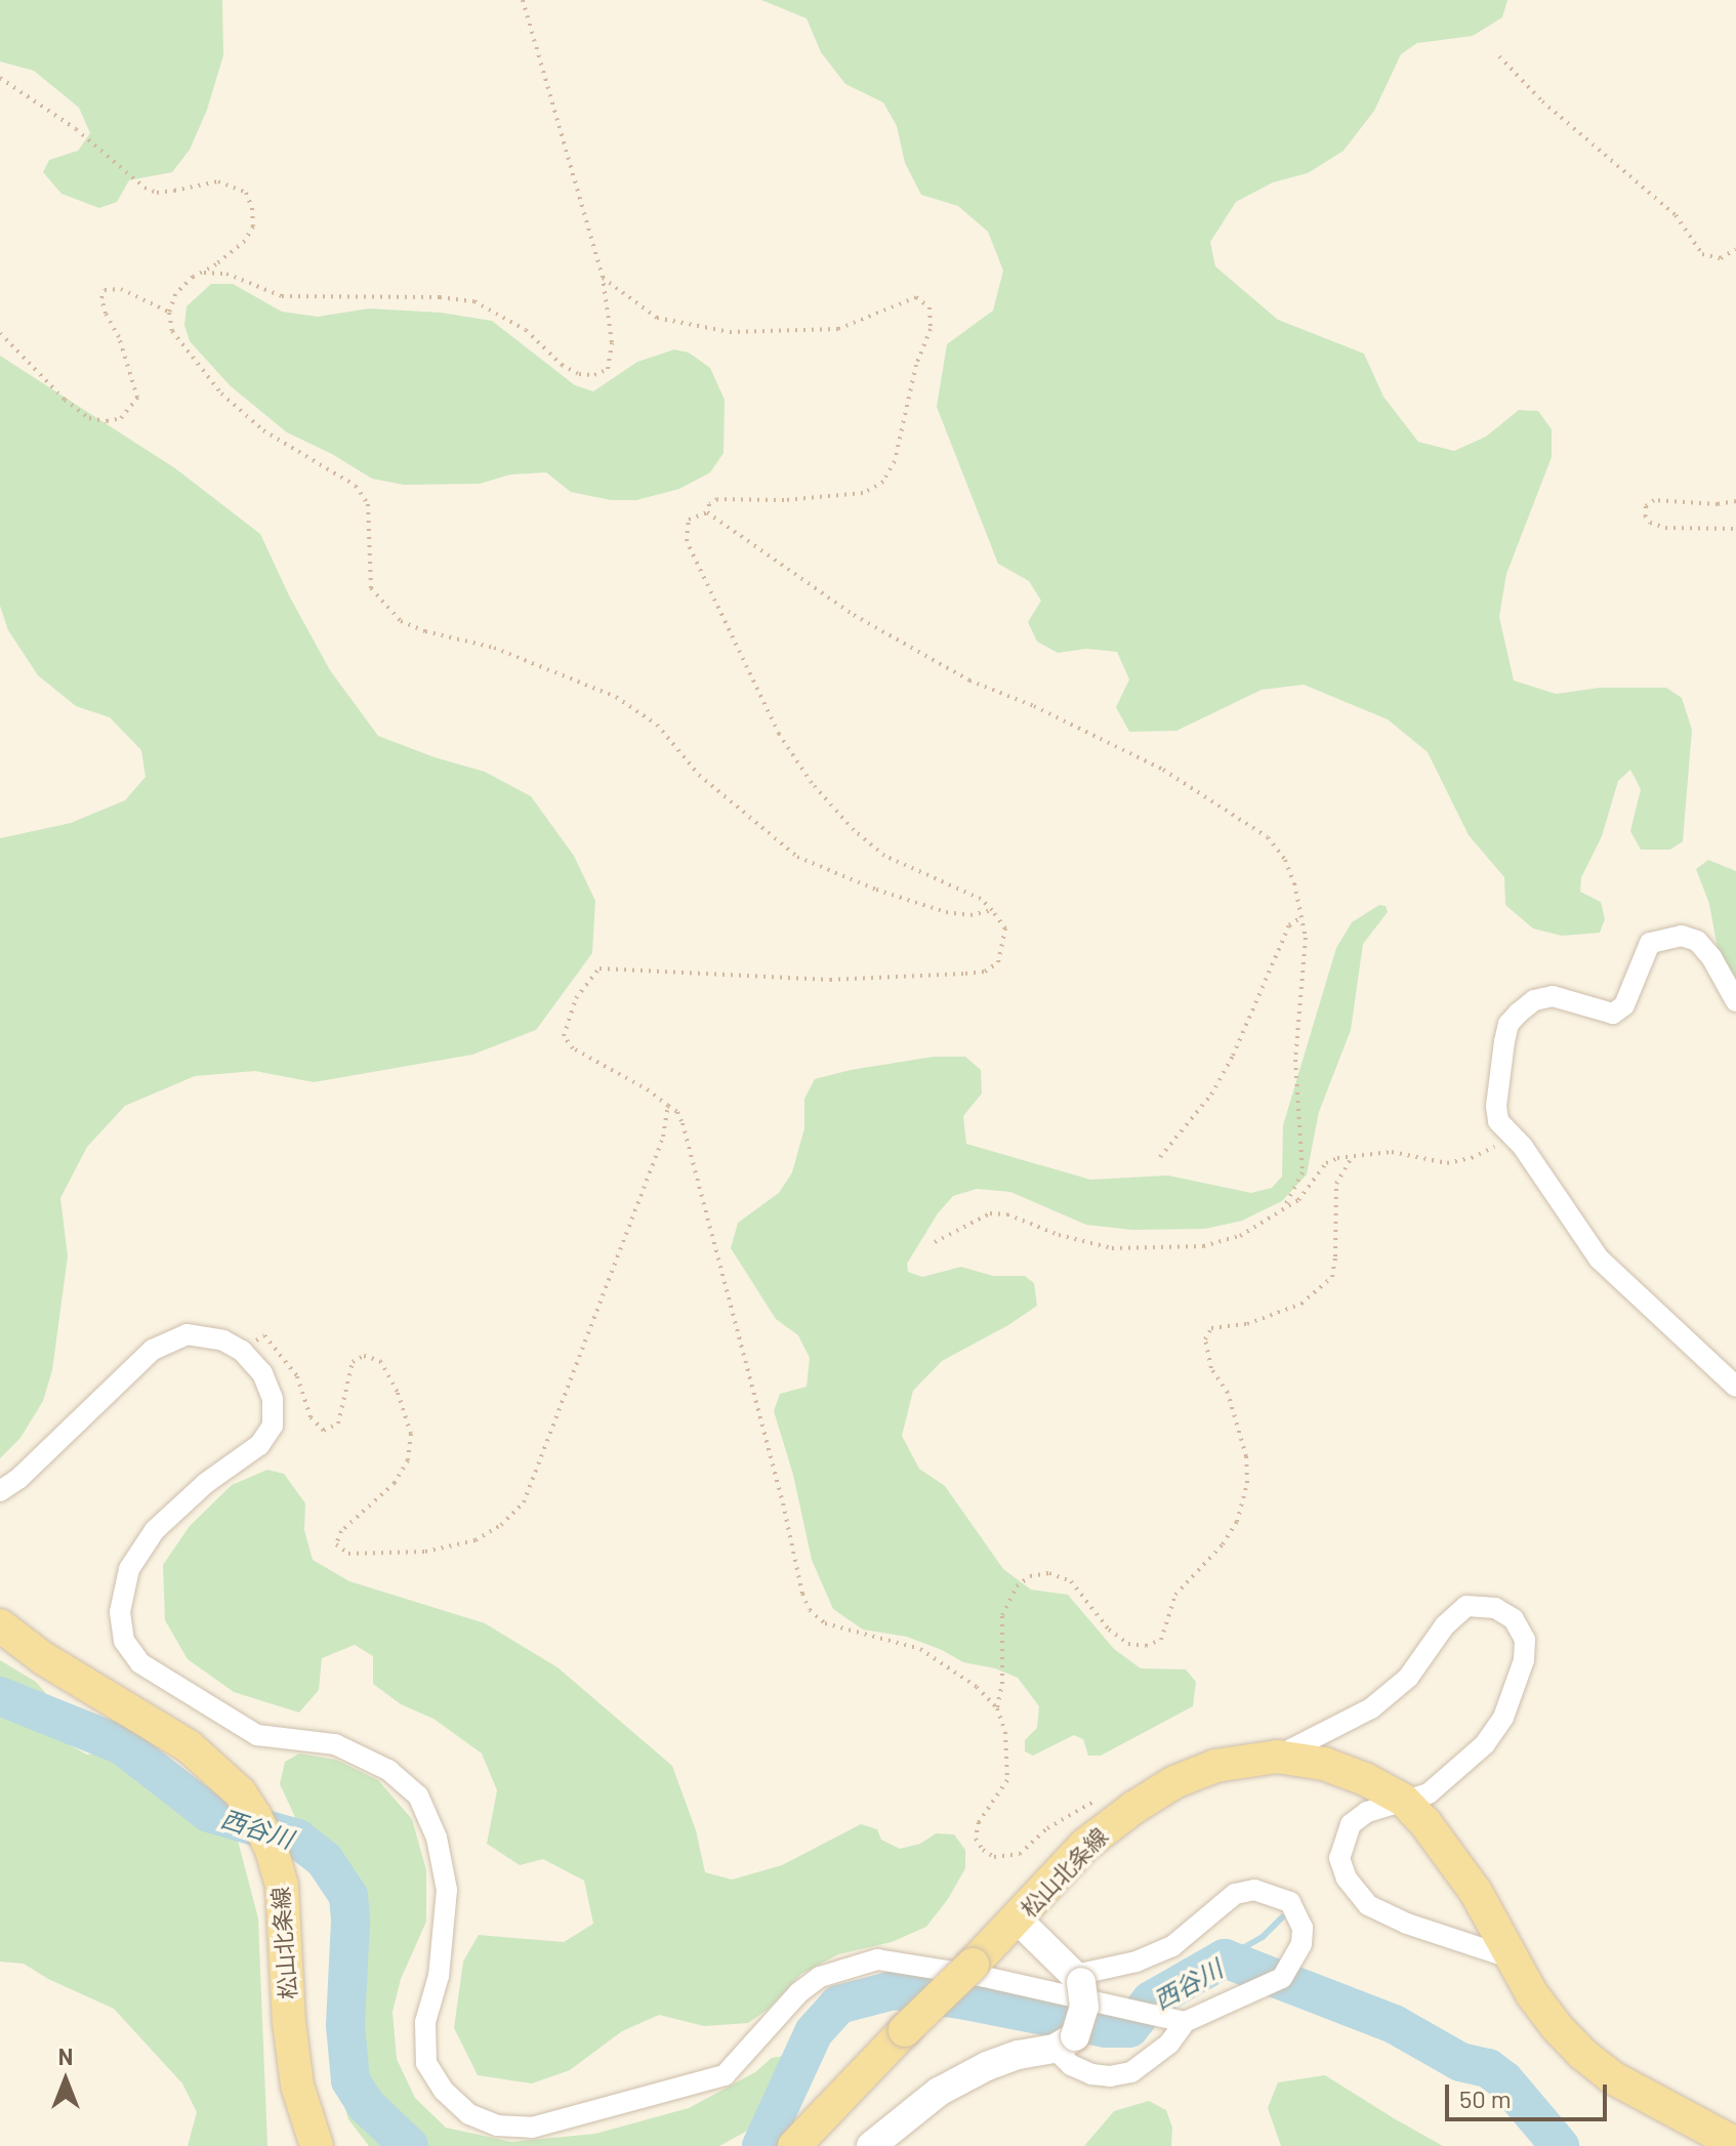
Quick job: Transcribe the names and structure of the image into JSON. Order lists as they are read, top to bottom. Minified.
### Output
{"streets":{"main road":["松山北条線"]},"water":["西谷川"],"scale_bar":"50 m","north":"top"}
